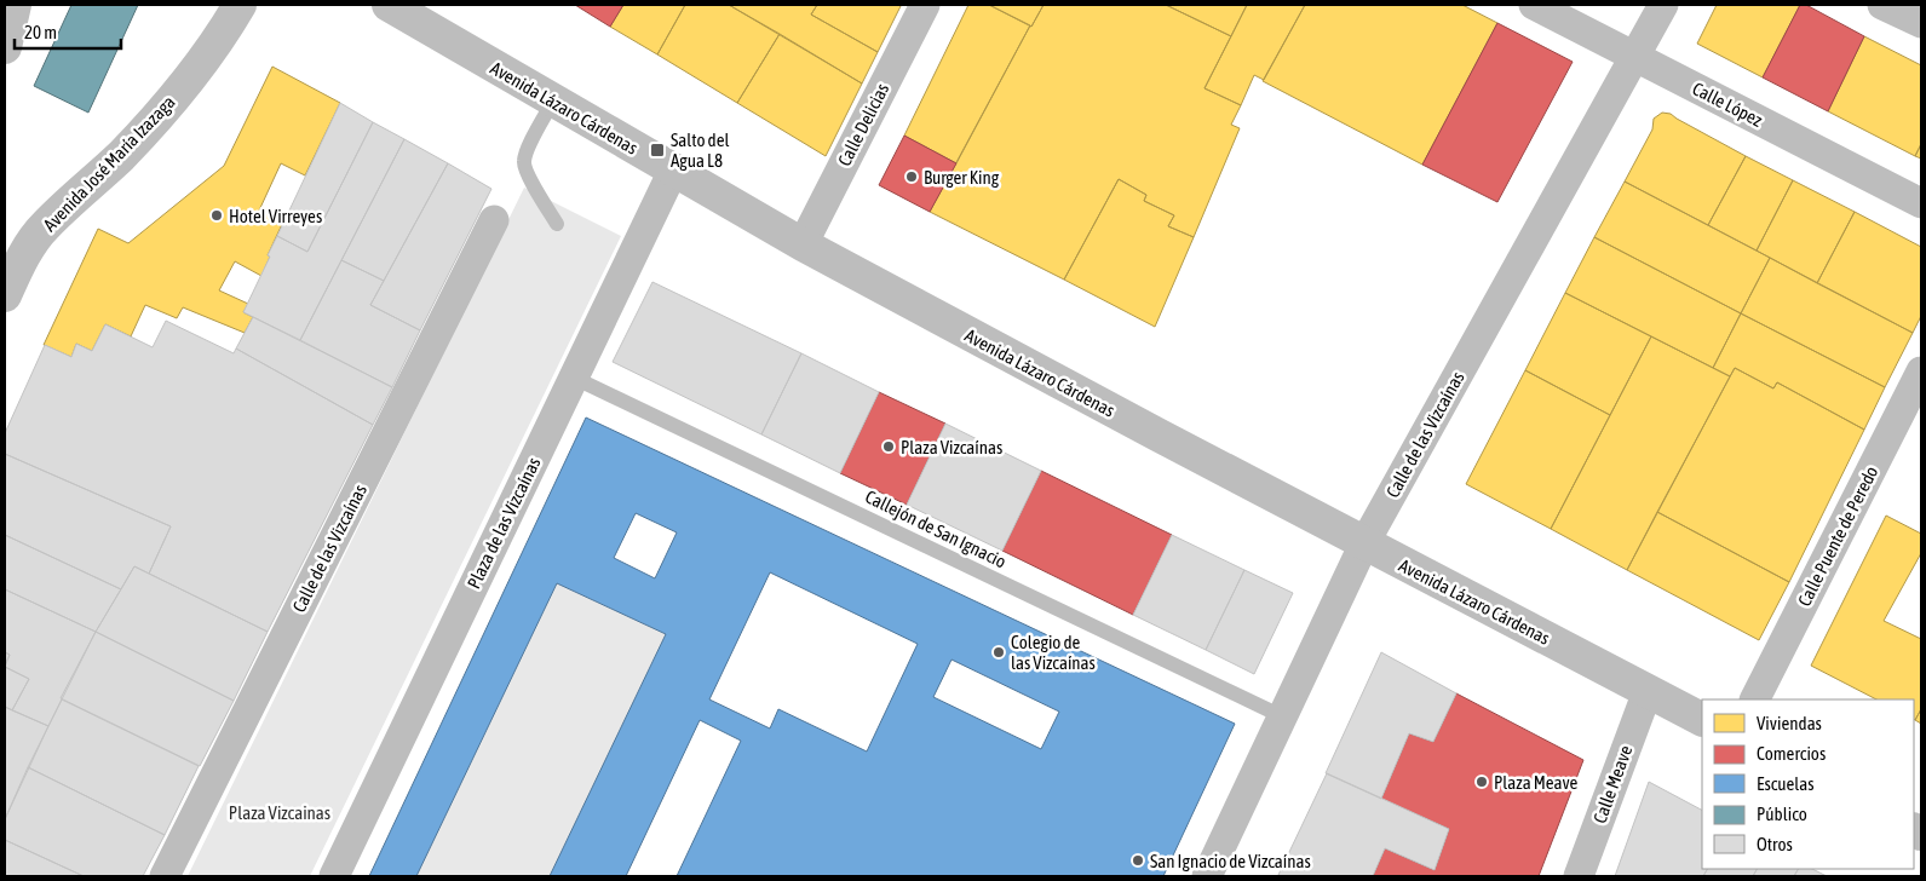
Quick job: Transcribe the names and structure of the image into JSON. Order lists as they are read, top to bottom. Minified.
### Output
{"streets":{"main road":["Avenida Lázaro Cárdenas","Avenida José María Izazaga"],"street":["Calle López","Calle Delicias","Calle de las Vizcaínas","Plaza de las Vizcaínas","Calle Puente de Peredo","Calle Meave"],"lane":["Callejón de San Ignacio"]},"crossings":[["Calle López","Calle de las Vizcaínas"],["Avenida Lázaro Cárdenas","Calle Delicias"],["Avenida Lázaro Cárdenas","Calle de las Vizcaínas"],["Avenida Lázaro Cárdenas","Plaza de las Vizcaínas"],["Avenida Lázaro Cárdenas","Calle Meave"],["Calle de las Vizcaínas","Callejón de San Ignacio"],["Plaza de las Vizcaínas","Callejón de San Ignacio"]],"parks":["Plaza Vizcainas"],"places":{"transit":["Salto del Agua L8"],"other":["Burger King","Hotel Virreyes","Plaza Vizcaínas","Colegio de las Vizcaínas","Plaza Meave","San Ignacio de Vizcaínas"]},"legend":["Viviendas","Comercios","Escuelas","Público","Otros"],"scale_bar":"20 m"}
